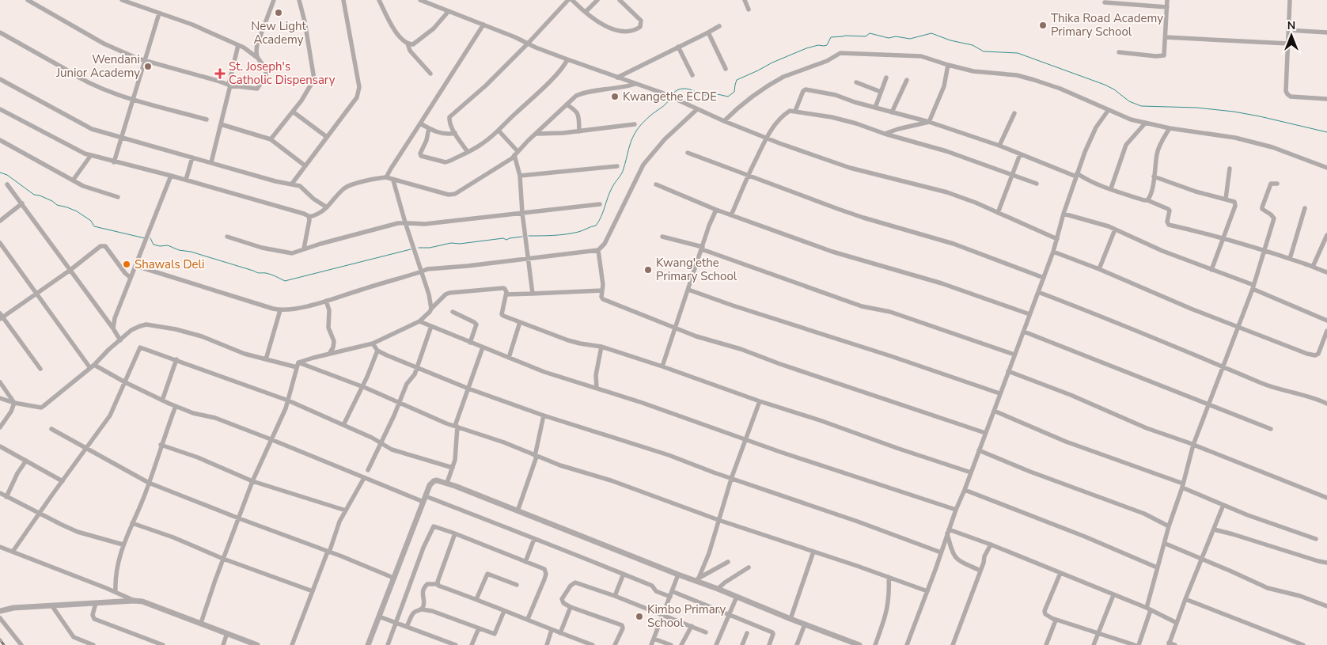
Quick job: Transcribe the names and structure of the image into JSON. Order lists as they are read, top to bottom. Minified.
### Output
{"places":{"other":["New Light Academy","Thika Road Academy Primary School","Wendani Junior Academy","Kwangethe ECDE","Shawals Deli","Kwang'ethe Primary School","Kimbo Primary School"],"health":["St. Joseph's Catholic Dispensary"]},"north":"top"}
